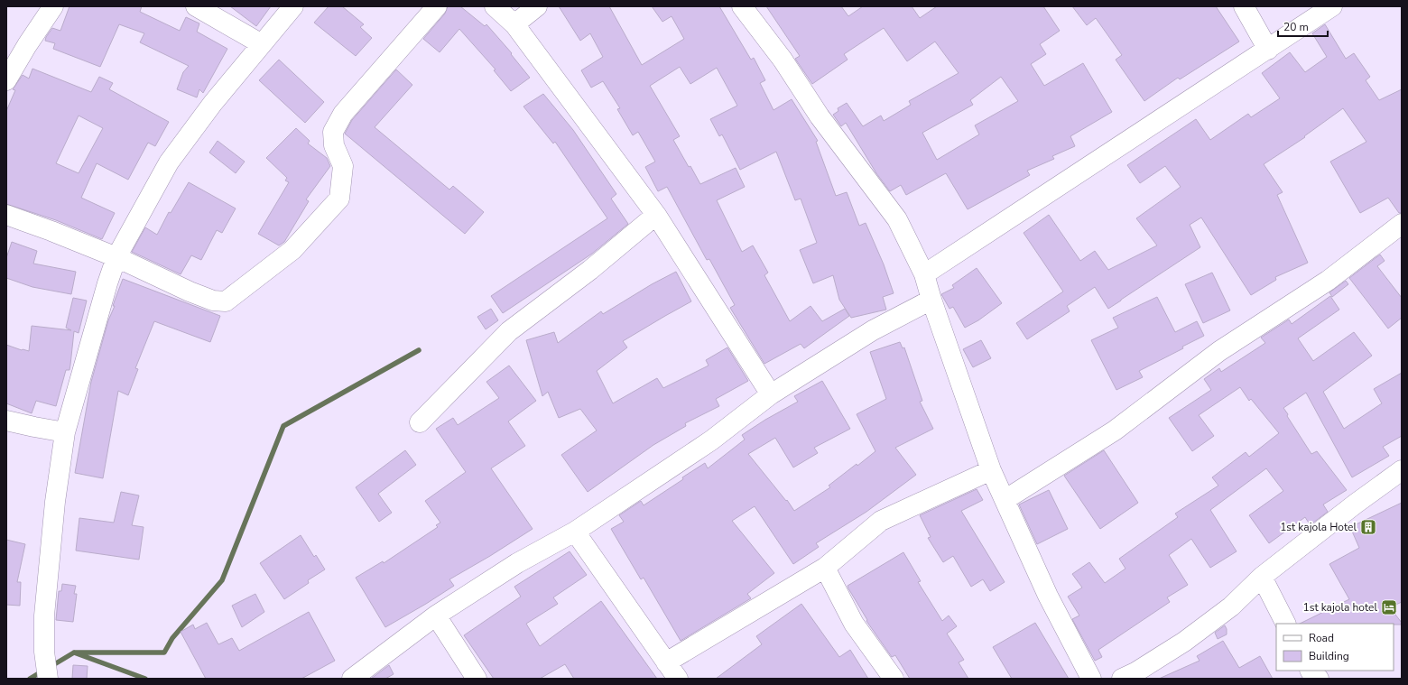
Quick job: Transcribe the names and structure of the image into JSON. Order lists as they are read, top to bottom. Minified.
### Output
{"places":{"building":["1st kajola Hotel"],"hotel":["1st kajola hotel"]},"legend":["Road","Building"],"scale_bar":"20 m"}
